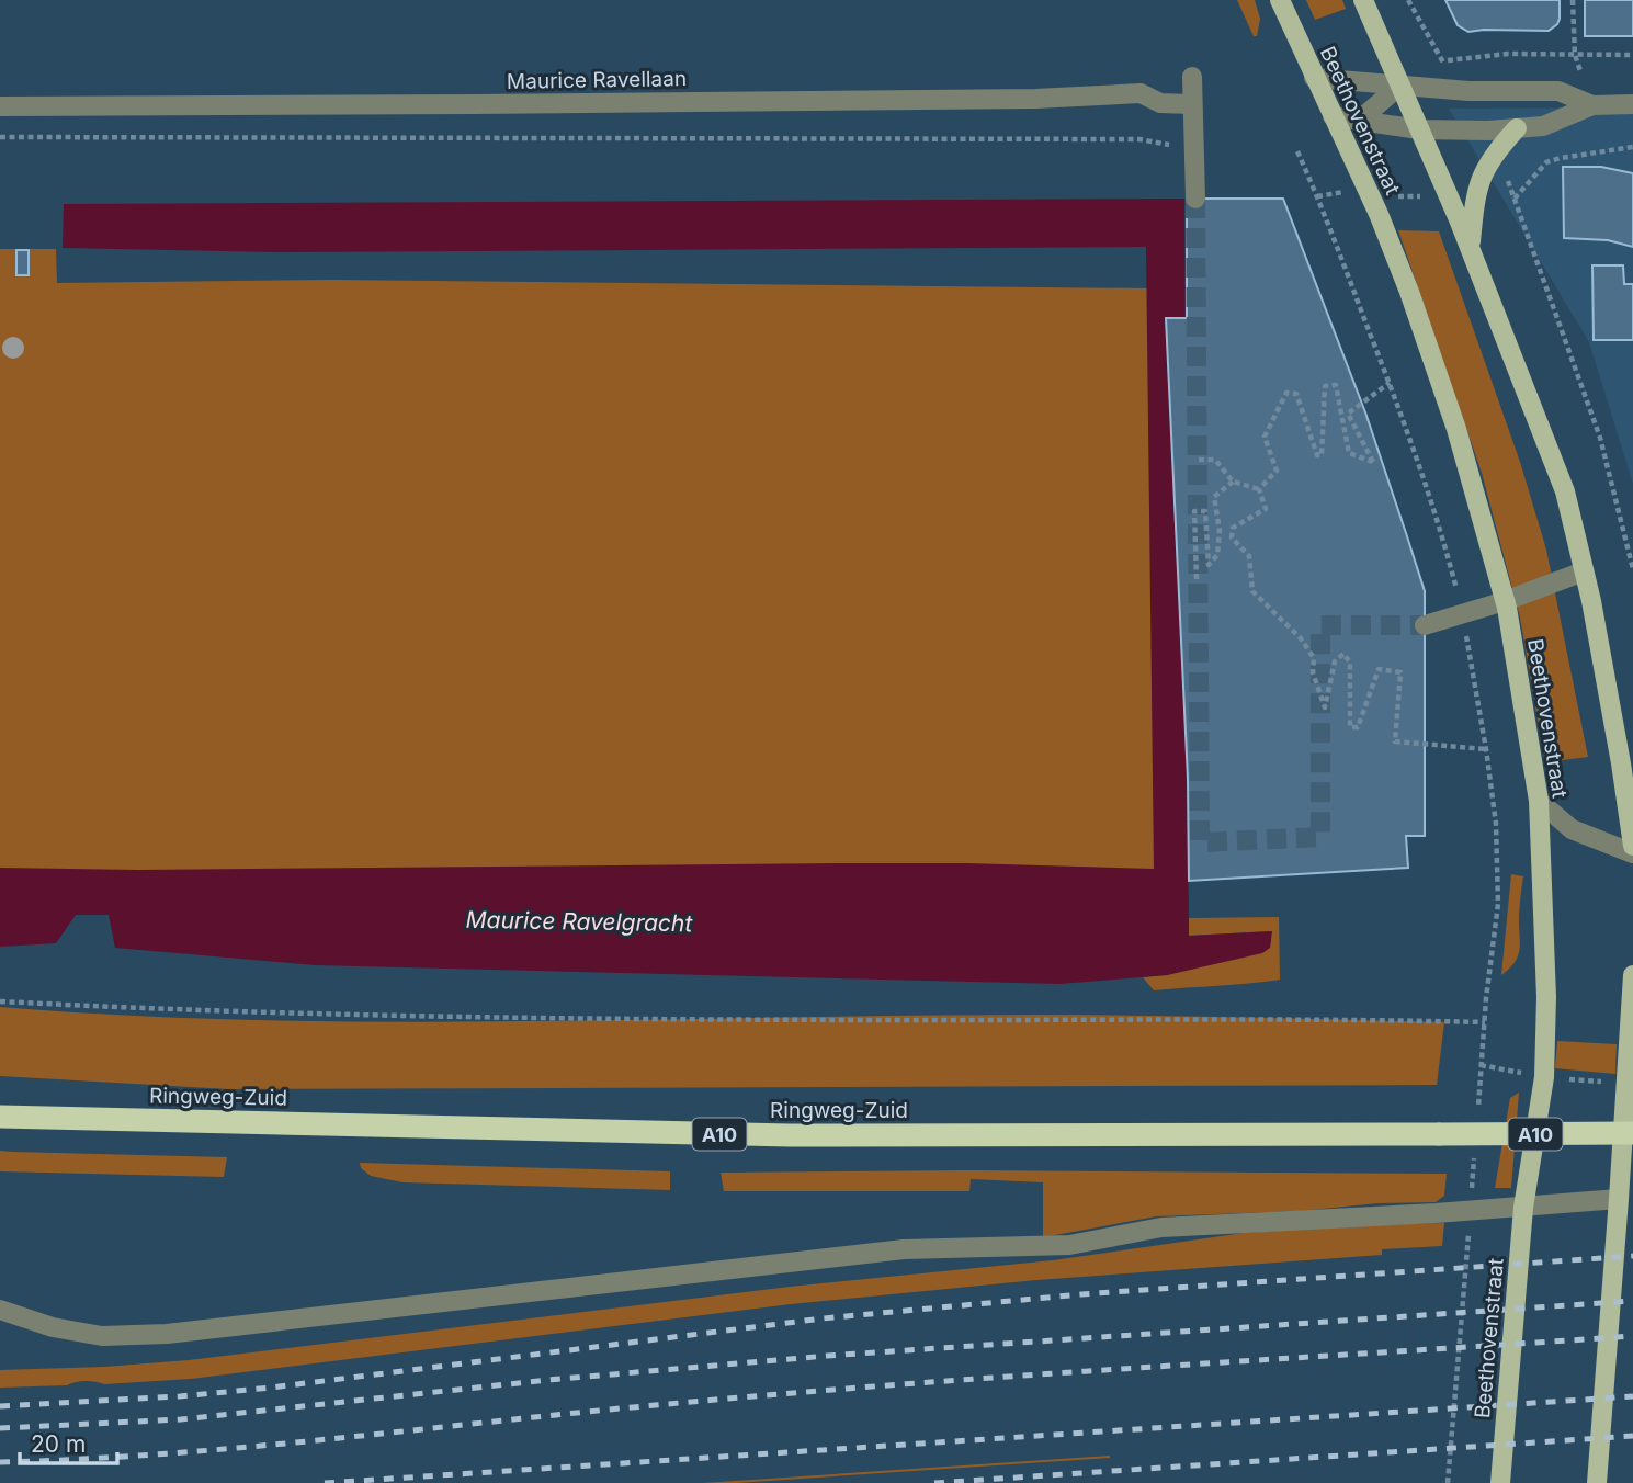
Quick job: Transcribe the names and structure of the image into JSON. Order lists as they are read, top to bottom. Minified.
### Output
{"streets":{"highway":["Ringweg-Zuid","A10"],"main road":["Beethovenstraat"],"street":["Maurice Ravellaan"]},"water":["Maurice Ravelgracht"],"scale_bar":"20 m"}
